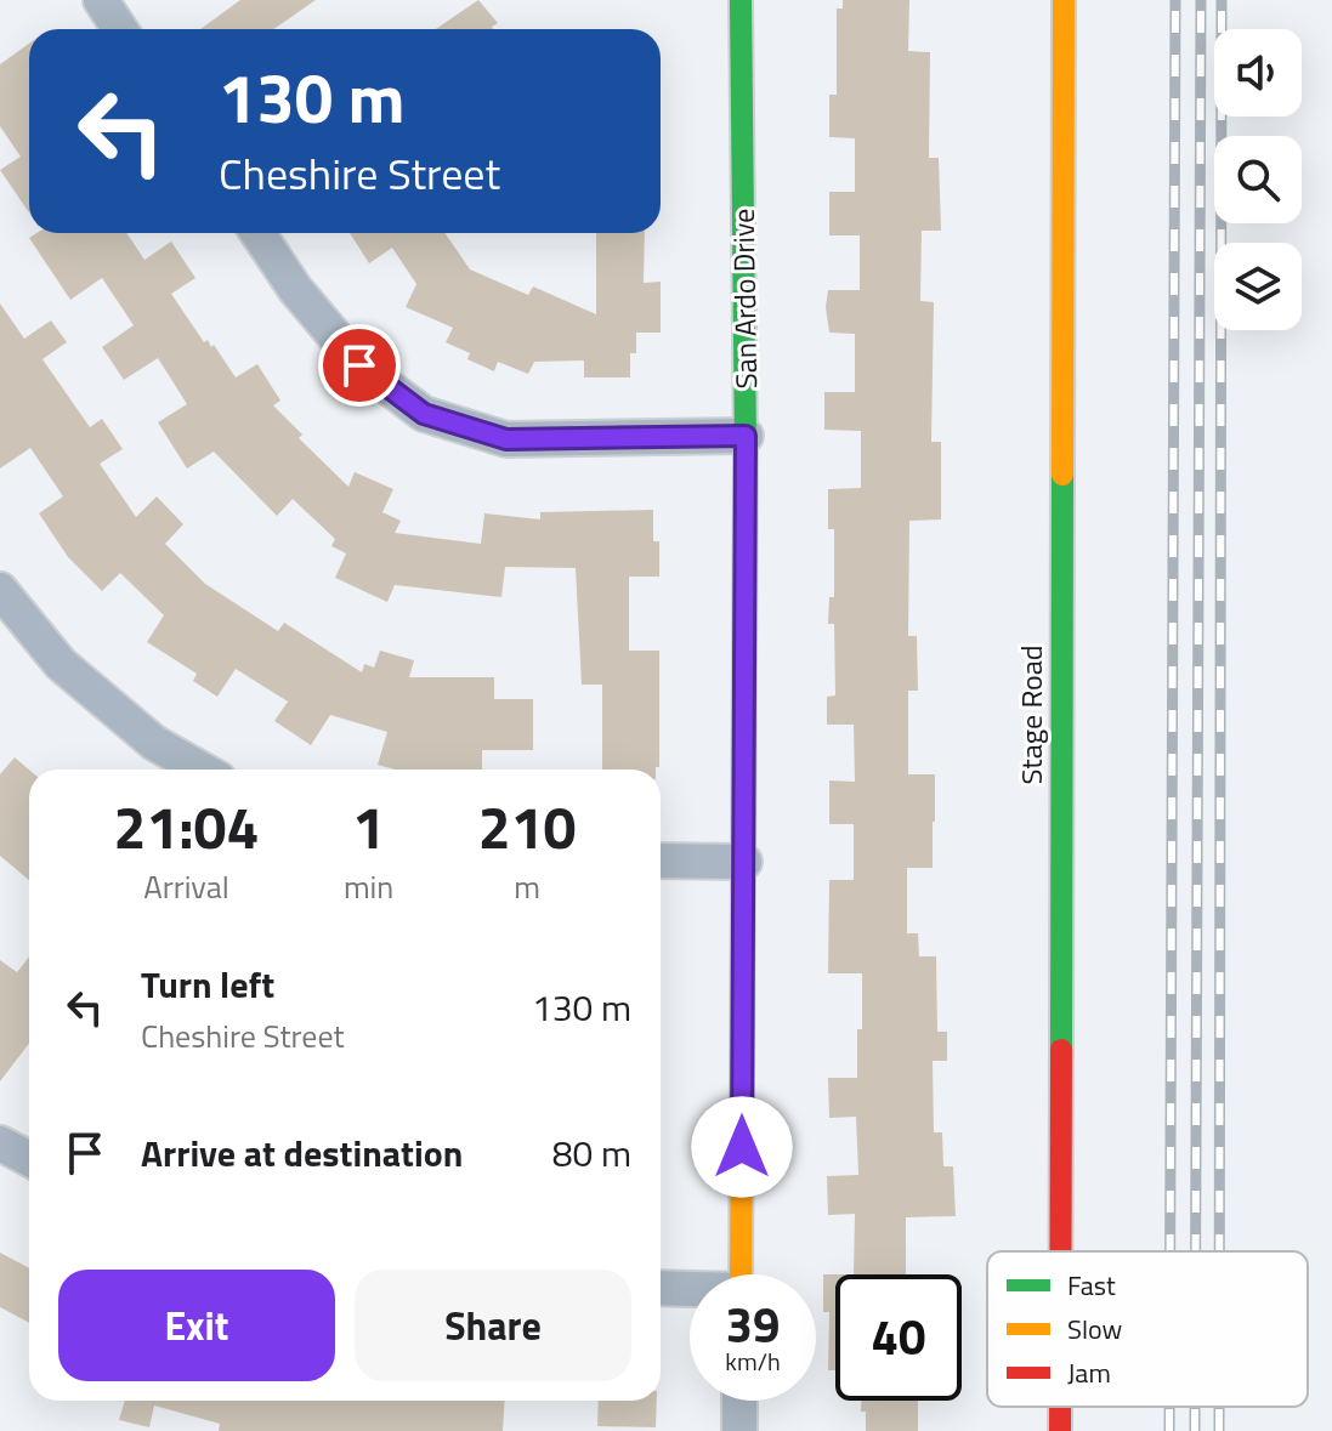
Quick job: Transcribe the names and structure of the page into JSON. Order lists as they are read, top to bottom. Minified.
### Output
{"streets":{"main road":["San Ardo Drive","Stage Road"]},"legend":["Fast","Slow","Jam"],"page":{"turn":["130 m","Cheshire Street"],"eta":["21:04","Arrival","1","min","210","m"],"list":[{"name":"Turn left","note":"Cheshire Street","value":"130 m"},{"name":"Arrive at destination","value":"80 m"}],"buttons":["Exit","Share"],"speed":"39 km/h","limit":"40"}}
